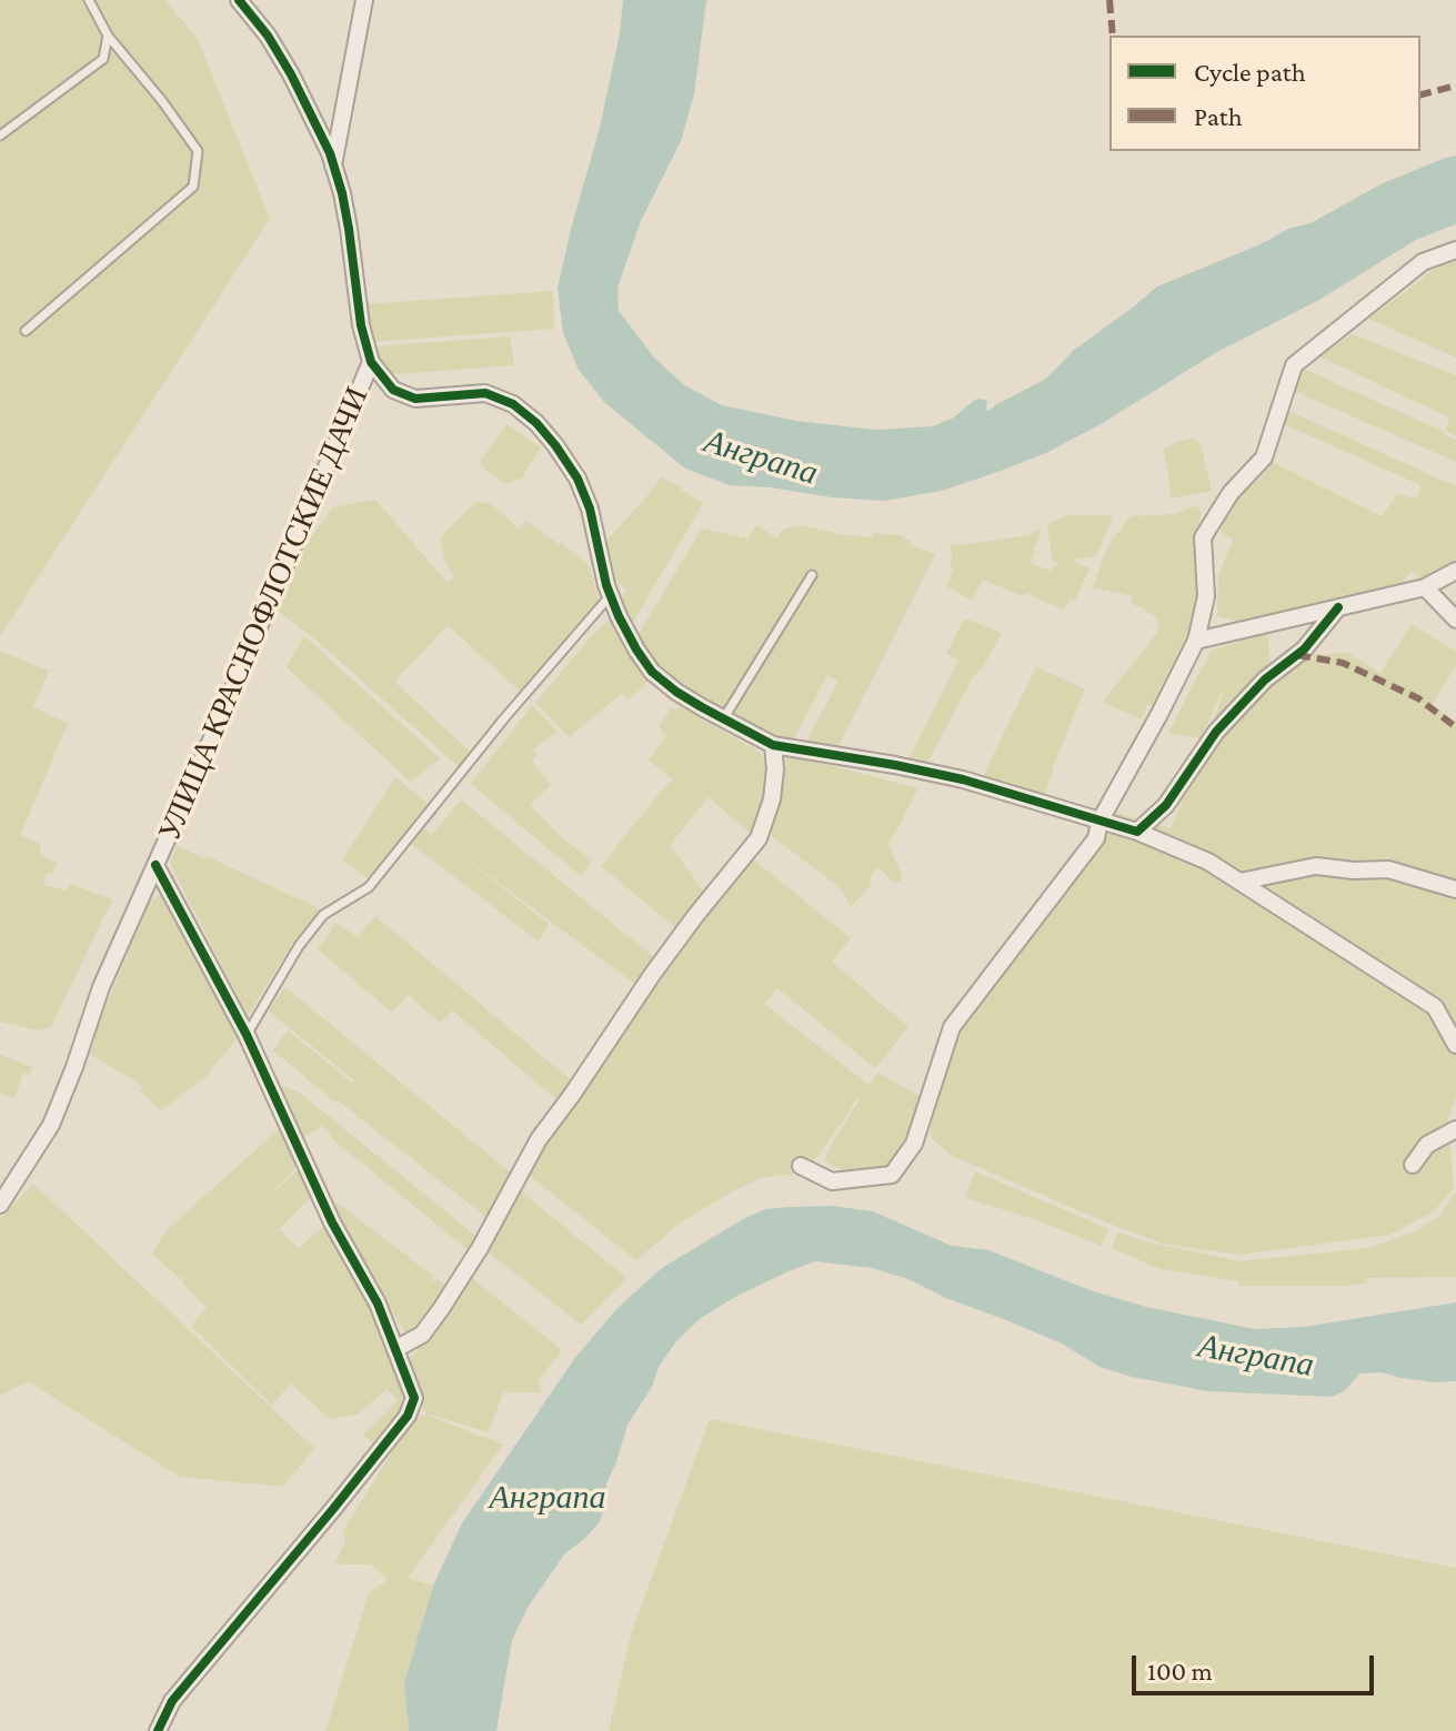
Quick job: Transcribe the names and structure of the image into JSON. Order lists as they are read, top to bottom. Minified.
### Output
{"streets":{"street":["УЛИЦА КРАСНОФЛОТСКИЕ ДАЧИ"]},"water":["Анграпа"],"legend":["Cycle path","Path"],"scale_bar":"100 m"}
